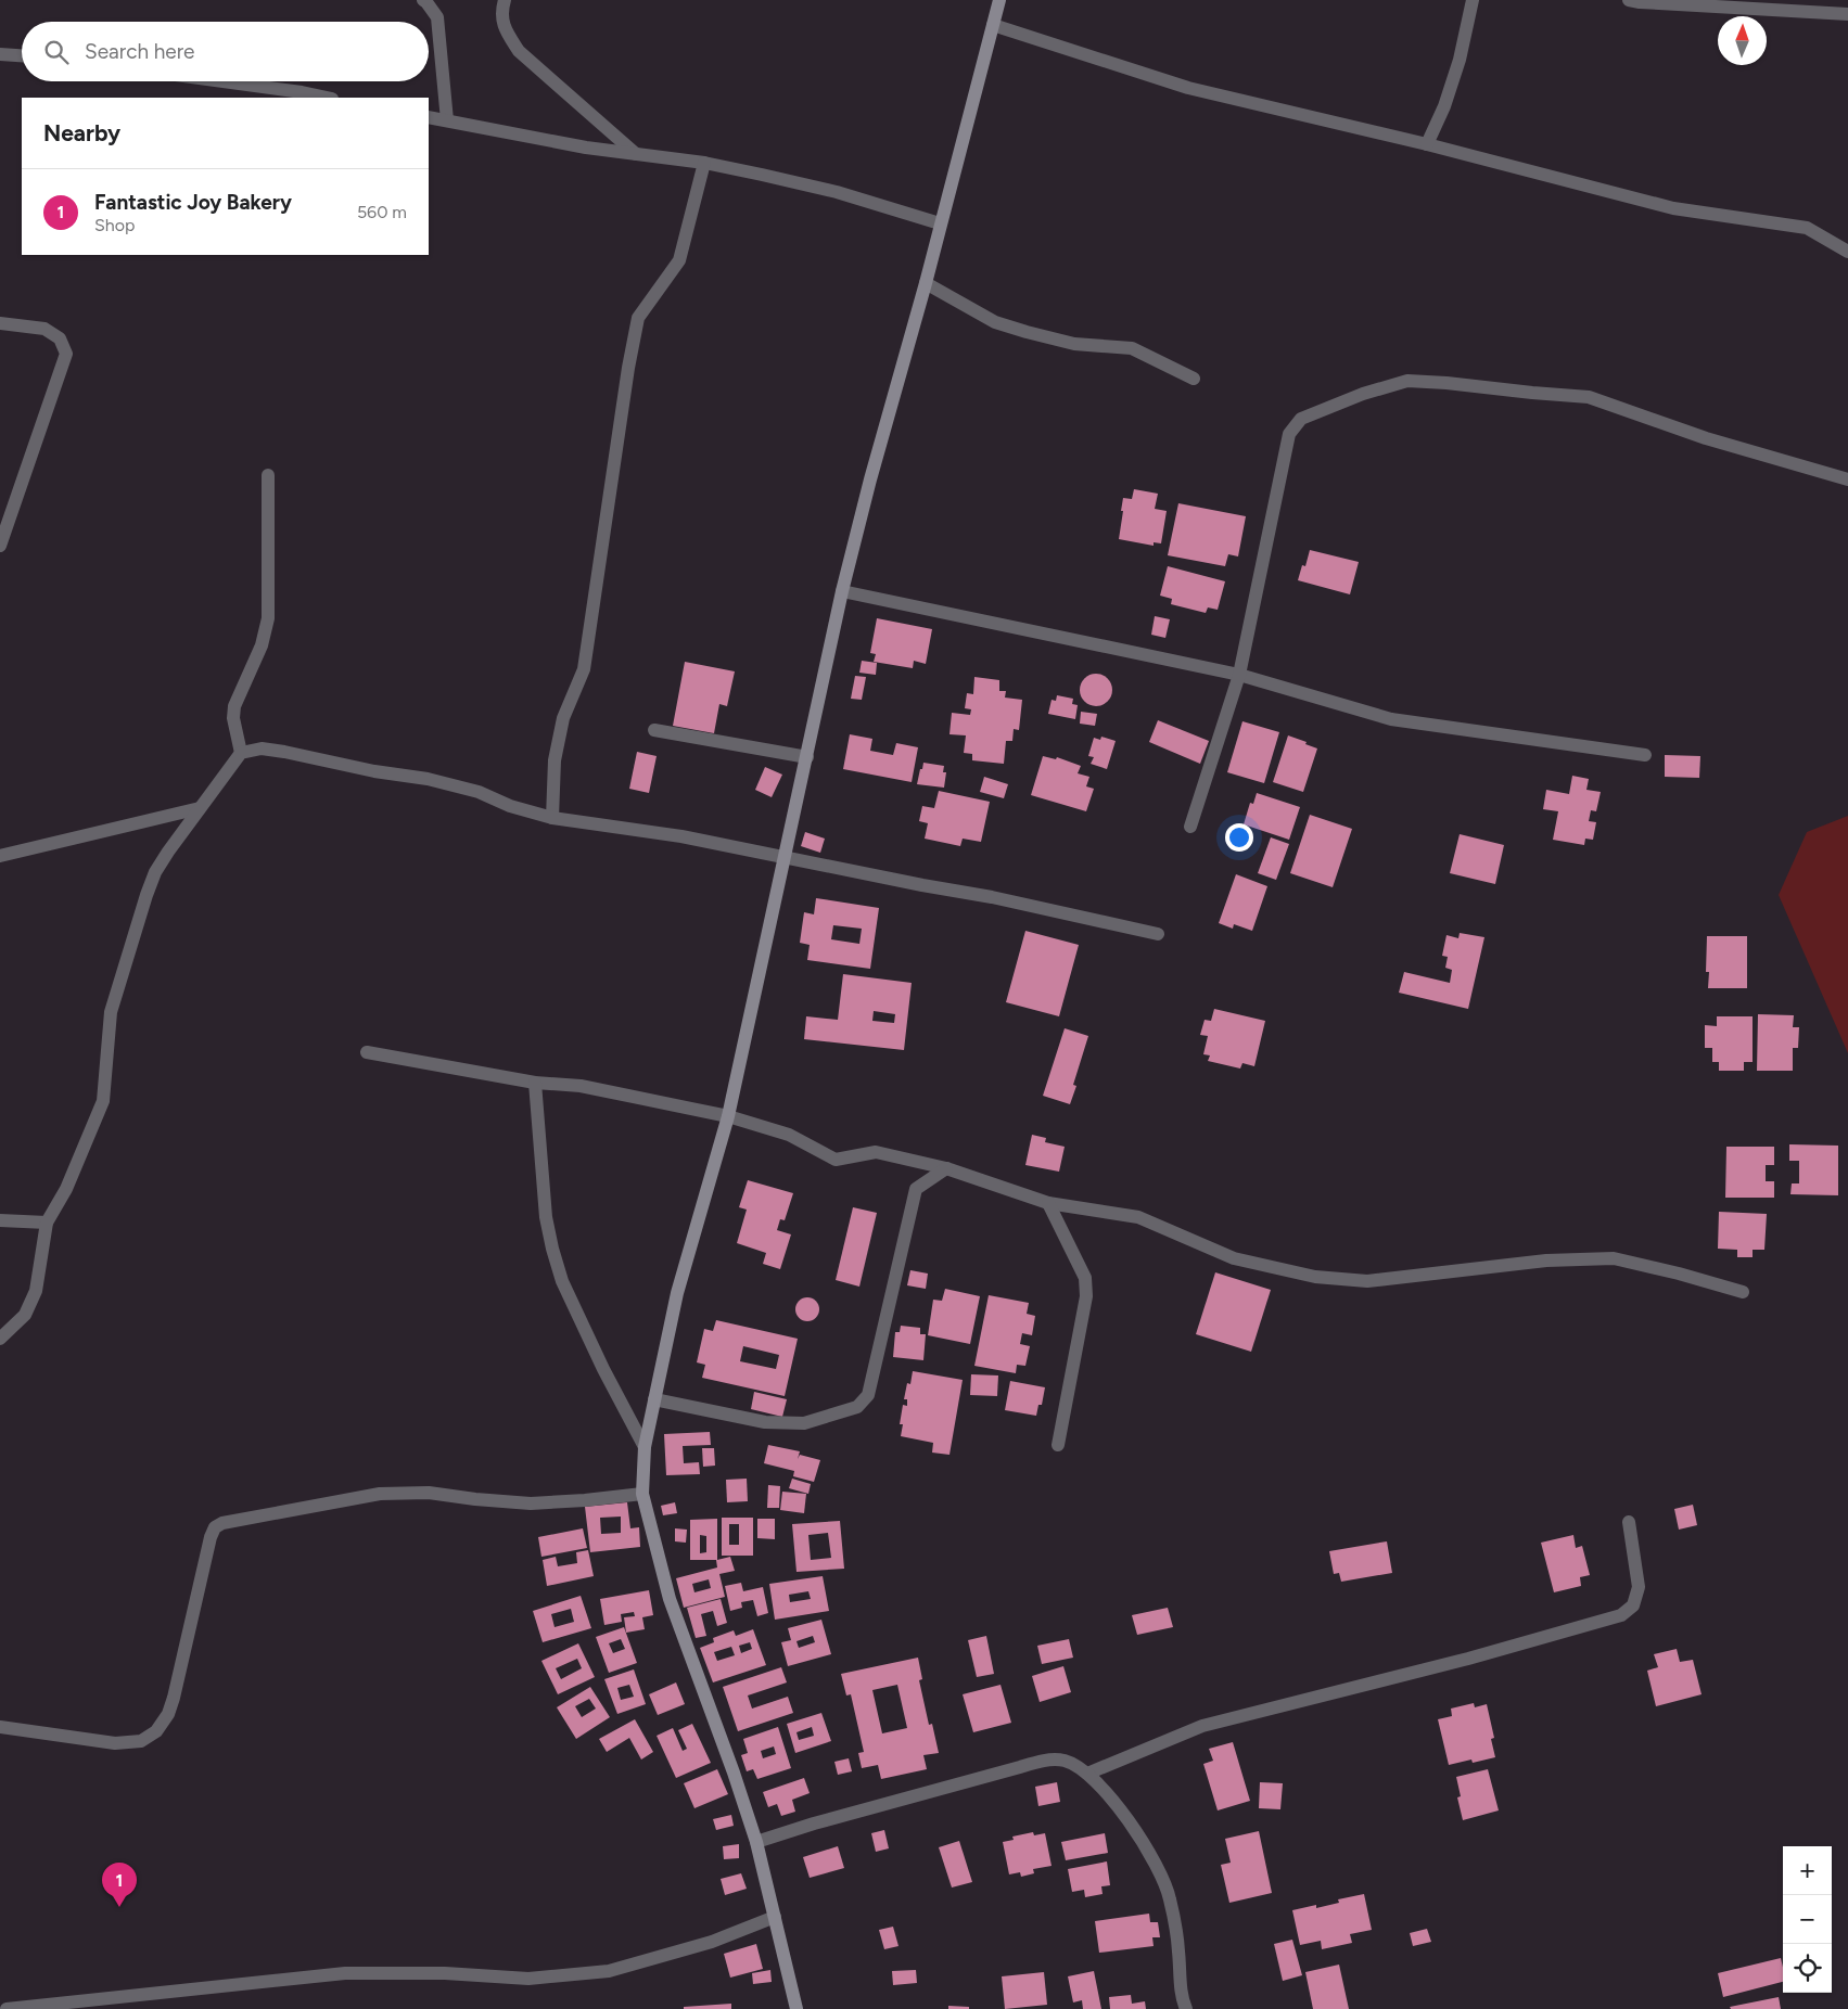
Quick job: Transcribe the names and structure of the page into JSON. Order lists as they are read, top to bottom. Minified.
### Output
{"north":"top","page":{"search":"Search here","heading":"Nearby","list":[{"mark":"1","name":"Fantastic Joy Bakery","note":"Shop","value":"560 m"}],"map_buttons":["+","−"],"pins":"1"}}
